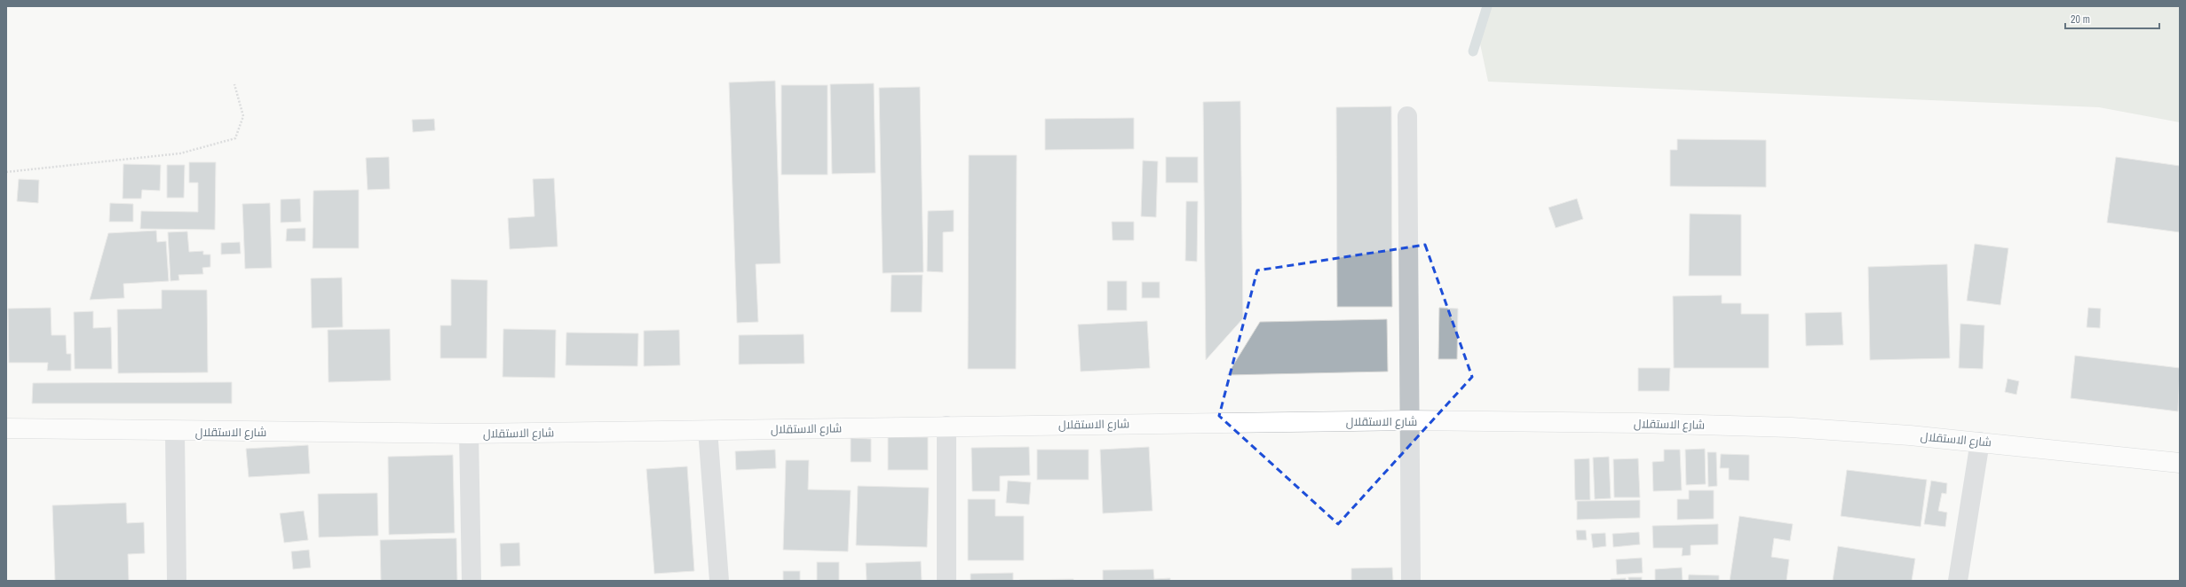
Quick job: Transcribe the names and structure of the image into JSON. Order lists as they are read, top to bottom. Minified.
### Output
{"streets":{"highway":["شارع الاستقلال"]},"scale_bar":"20 m"}
